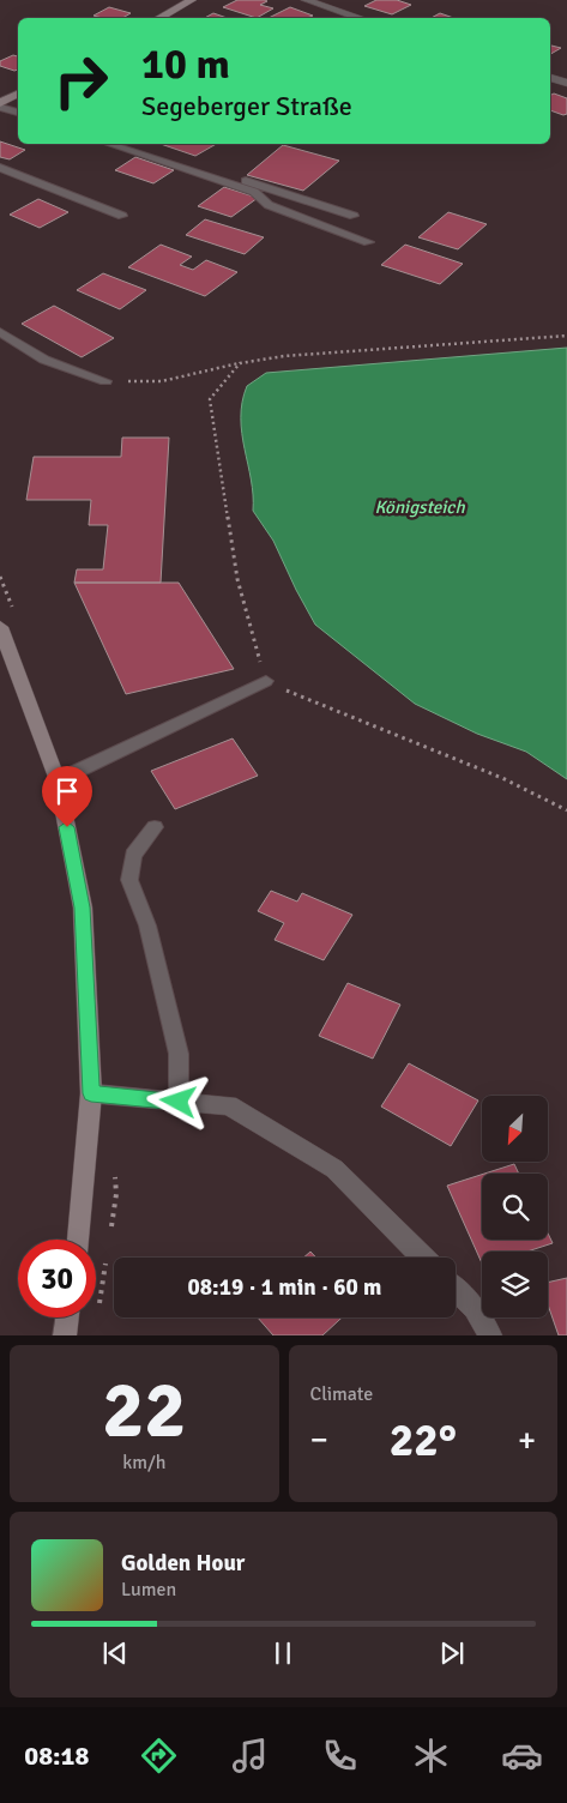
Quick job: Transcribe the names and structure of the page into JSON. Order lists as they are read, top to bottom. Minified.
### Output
{"water":["Königsteich"],"north":"bottom left","page":{"turn":["10 m","Segeberger Straße"],"limit":"30","trip":"08:19 · 1 min · 60 m","tile":[["22","km/h"],"Climate"],"heat":["−","22°","+"],"song":["Golden Hour","Lumen"],"tabs":"08:18"}}
